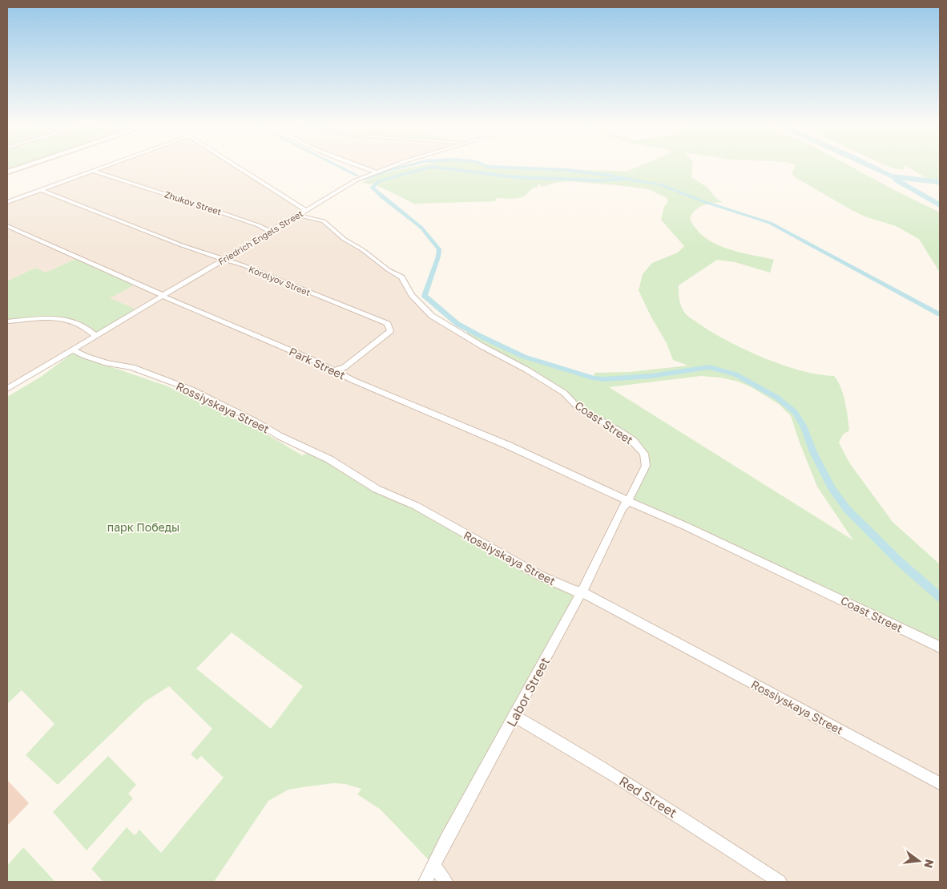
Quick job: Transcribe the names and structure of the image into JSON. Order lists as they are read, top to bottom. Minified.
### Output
{"streets":{"street":["Zhukov Street","Friedrich Engels Street","Korolyov Street","Park Street","Rossiyskaya Street","Coast Street","Labor Street","Red Street"]},"crossings":[["Zhukov Street","Friedrich Engels Street"],["Friedrich Engels Street","Korolyov Street"],["Friedrich Engels Street","Park Street"],["Friedrich Engels Street","Rossiyskaya Street"],["Friedrich Engels Street","Coast Street"],["Korolyov Street","Park Street"],["Park Street","Coast Street"],["Park Street","Labor Street"],["Rossiyskaya Street","Labor Street"],["Coast Street","Labor Street"],["Labor Street","Red Street"]],"parks":["парк Победы"],"north":"right"}
